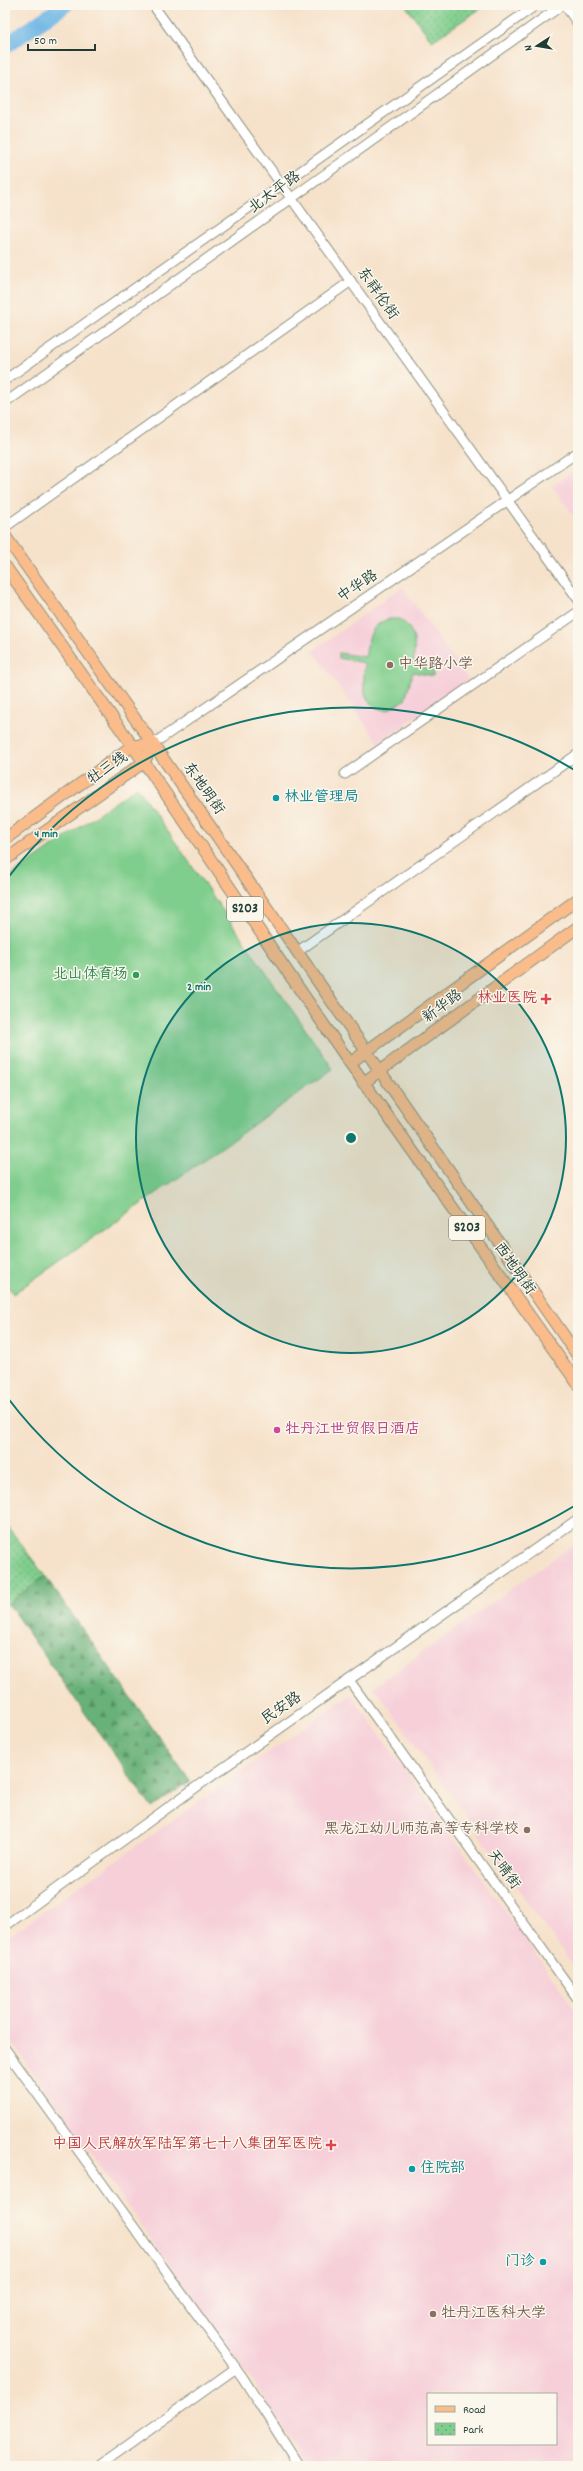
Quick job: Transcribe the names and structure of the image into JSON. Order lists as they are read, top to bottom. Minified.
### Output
{"streets":{"main road":["牡三线","东地明街","S203","新华路","西地明街"],"street":["北太平路","东祥伦街","中华路","民安路","天晴街"]},"crossings":[["北太平路","东祥伦街"],["东祥伦街","中华路"],["中华路","牡三线"],["中华路","东地明街"],["牡三线","东地明街"],["牡三线","S203"],["东地明街","西地明街"],["S203","西地明街"],["新华路","西地明街"],["民安路","天晴街"]],"places":{"other":["中华路小学","林业管理局","北山体育场","牡丹江世贸假日酒店","黑龙江幼儿师范高等专科学校","住院部","门诊","牡丹江医科大学"],"health":["林业医院","中国人民解放军陆军第七十八集团军医院"]},"legend":["Road","Park"],"scale_bar":"50 m","north":"left","rings":["4 min","2 min"]}
